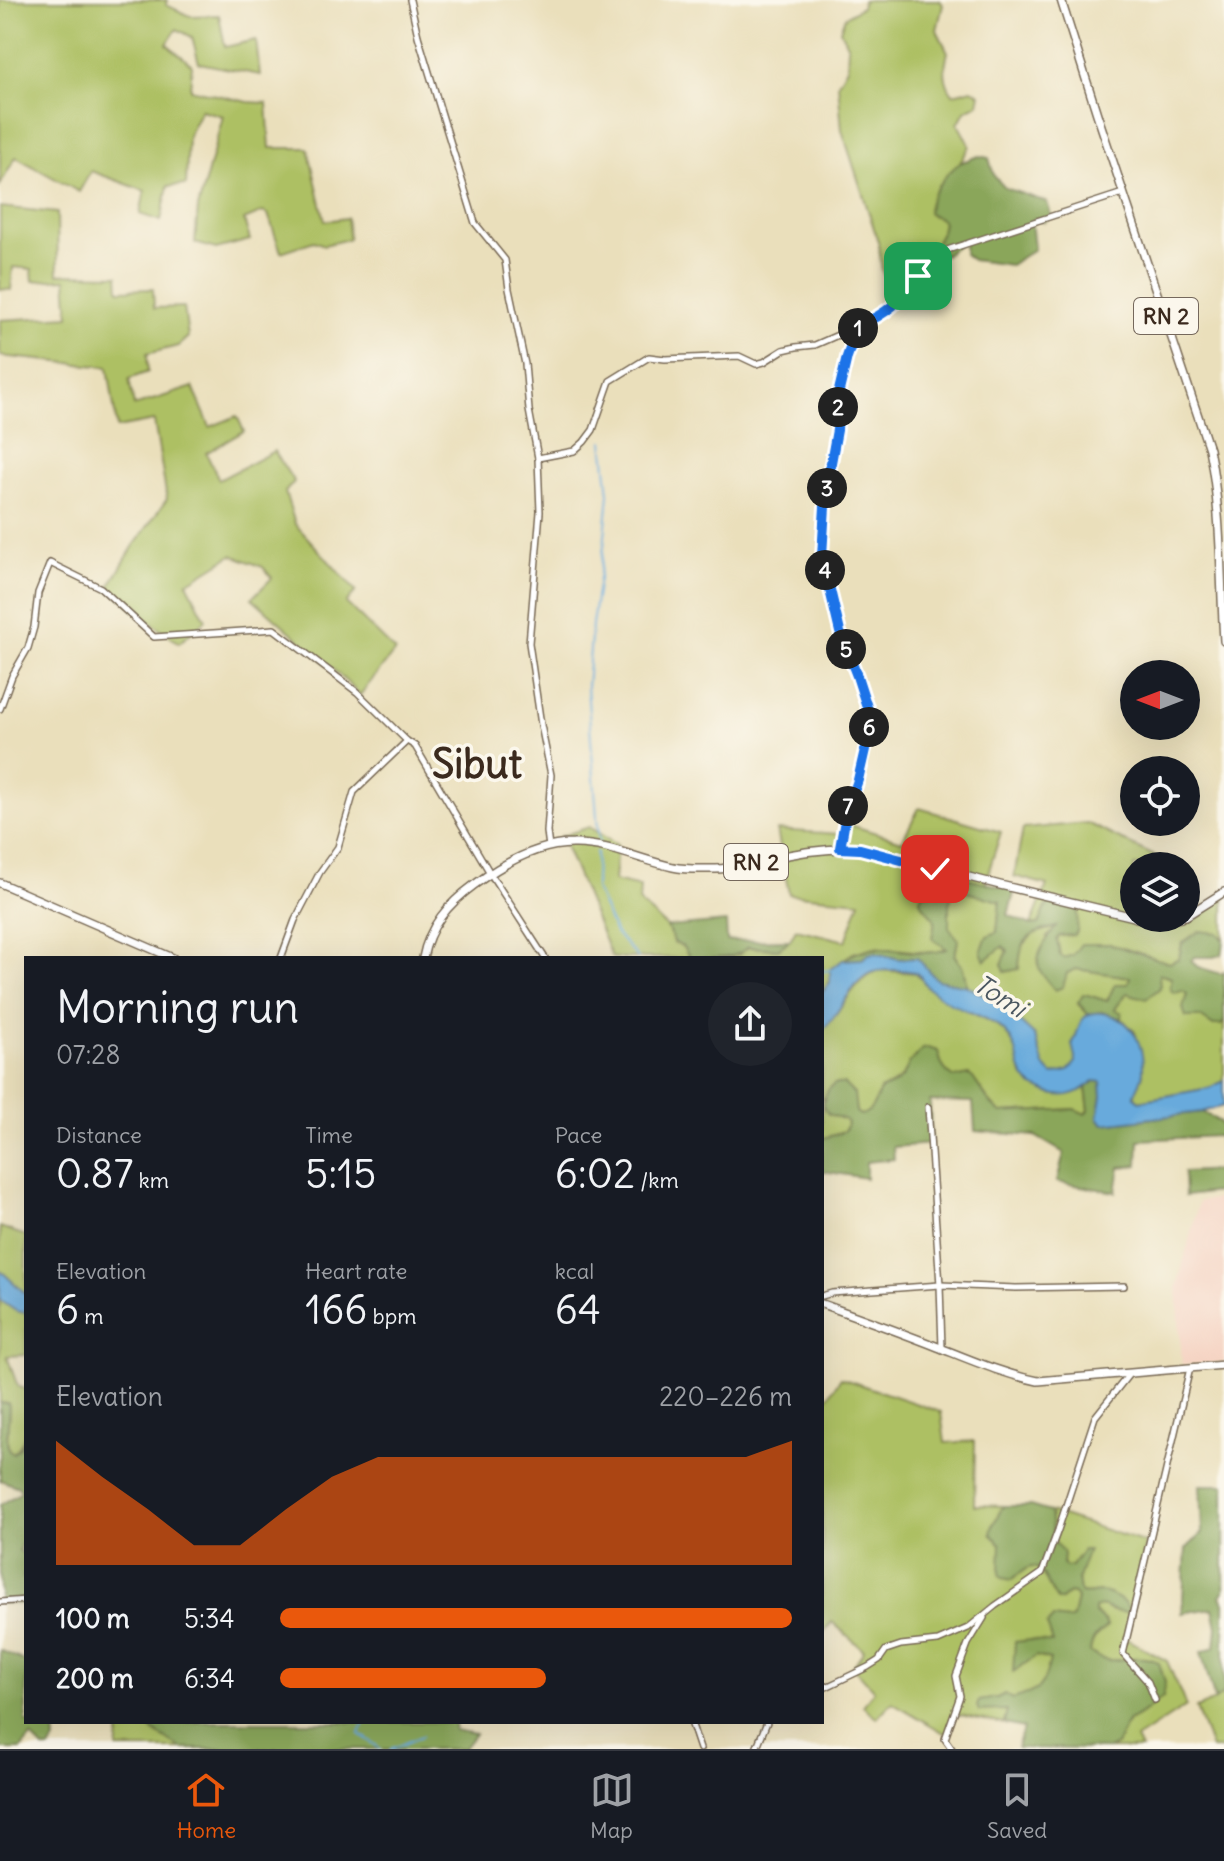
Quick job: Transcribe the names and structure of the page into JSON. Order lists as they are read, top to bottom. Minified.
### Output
{"streets":{"main road":["RN 2"]},"districts":["Sibut"],"water":["Tomi"],"north":"left","page":{"pins":["1","2","3","4","5","6","7"],"heading":["Morning run","07:28"],"stats":[["Distance","0.87 km"],["Time","5:15"],["Pace","6:02 /km"],["Elevation","6 m"],["Heart rate","166 bpm"],["kcal","64"]],"chart":["Elevation","220–226 m"],"list":[{"name":"100 m","note":"5:34"},{"name":"200 m","note":"6:34"}],"tabs":["Home","Map","Saved"]}}
